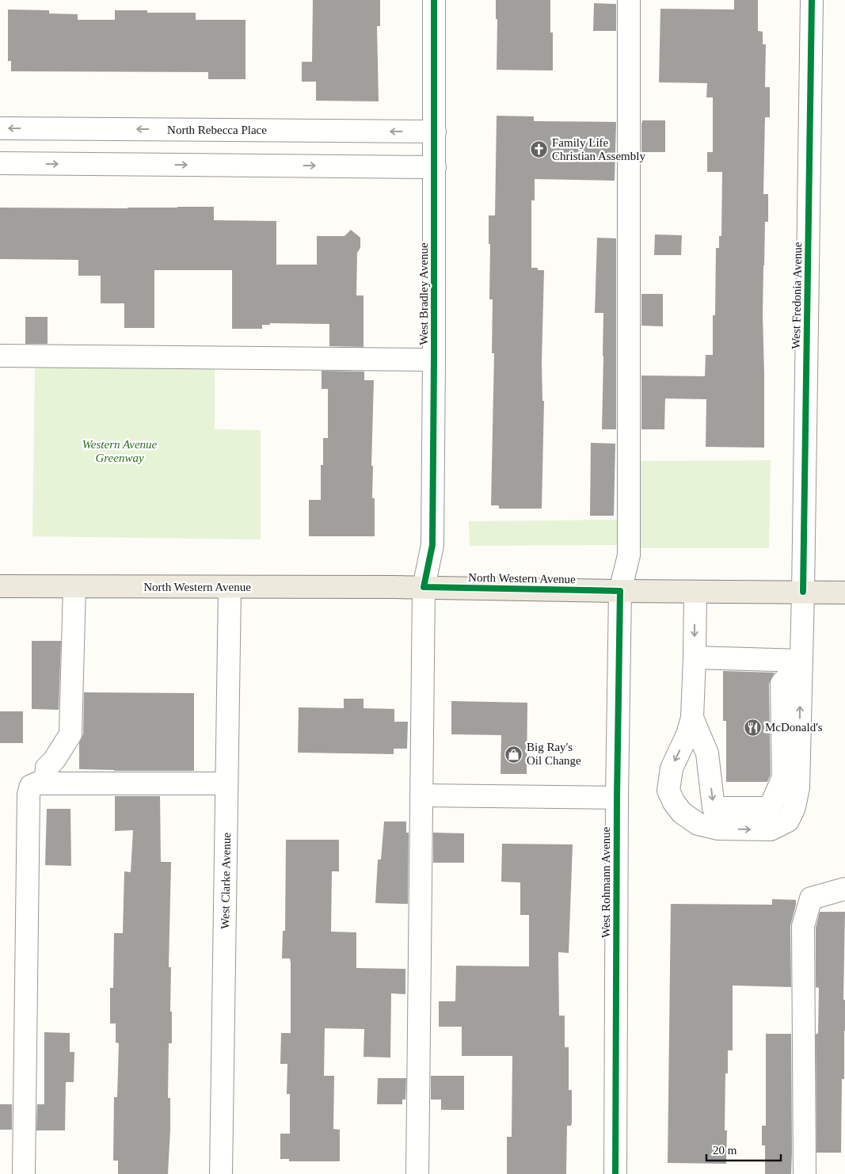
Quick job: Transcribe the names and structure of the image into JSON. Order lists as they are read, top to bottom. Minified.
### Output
{"streets":{"main road":["North Western Avenue"],"street":["North Rebecca Place","West Bradley Avenue","West Fredonia Avenue","West Clarke Avenue","West Rohmann Avenue"]},"crossings":[["North Rebecca Place","West Bradley Avenue"],["West Bradley Avenue","North Western Avenue"],["West Fredonia Avenue","North Western Avenue"],["North Western Avenue","West Clarke Avenue"],["North Western Avenue","West Rohmann Avenue"]],"parks":["Western Avenue Greenway"],"places":{"church":["Family Life Christian Assembly"],"restaurant":["McDonald's"],"shop":["Big Ray's Oil Change"]},"scale_bar":"20 m"}
